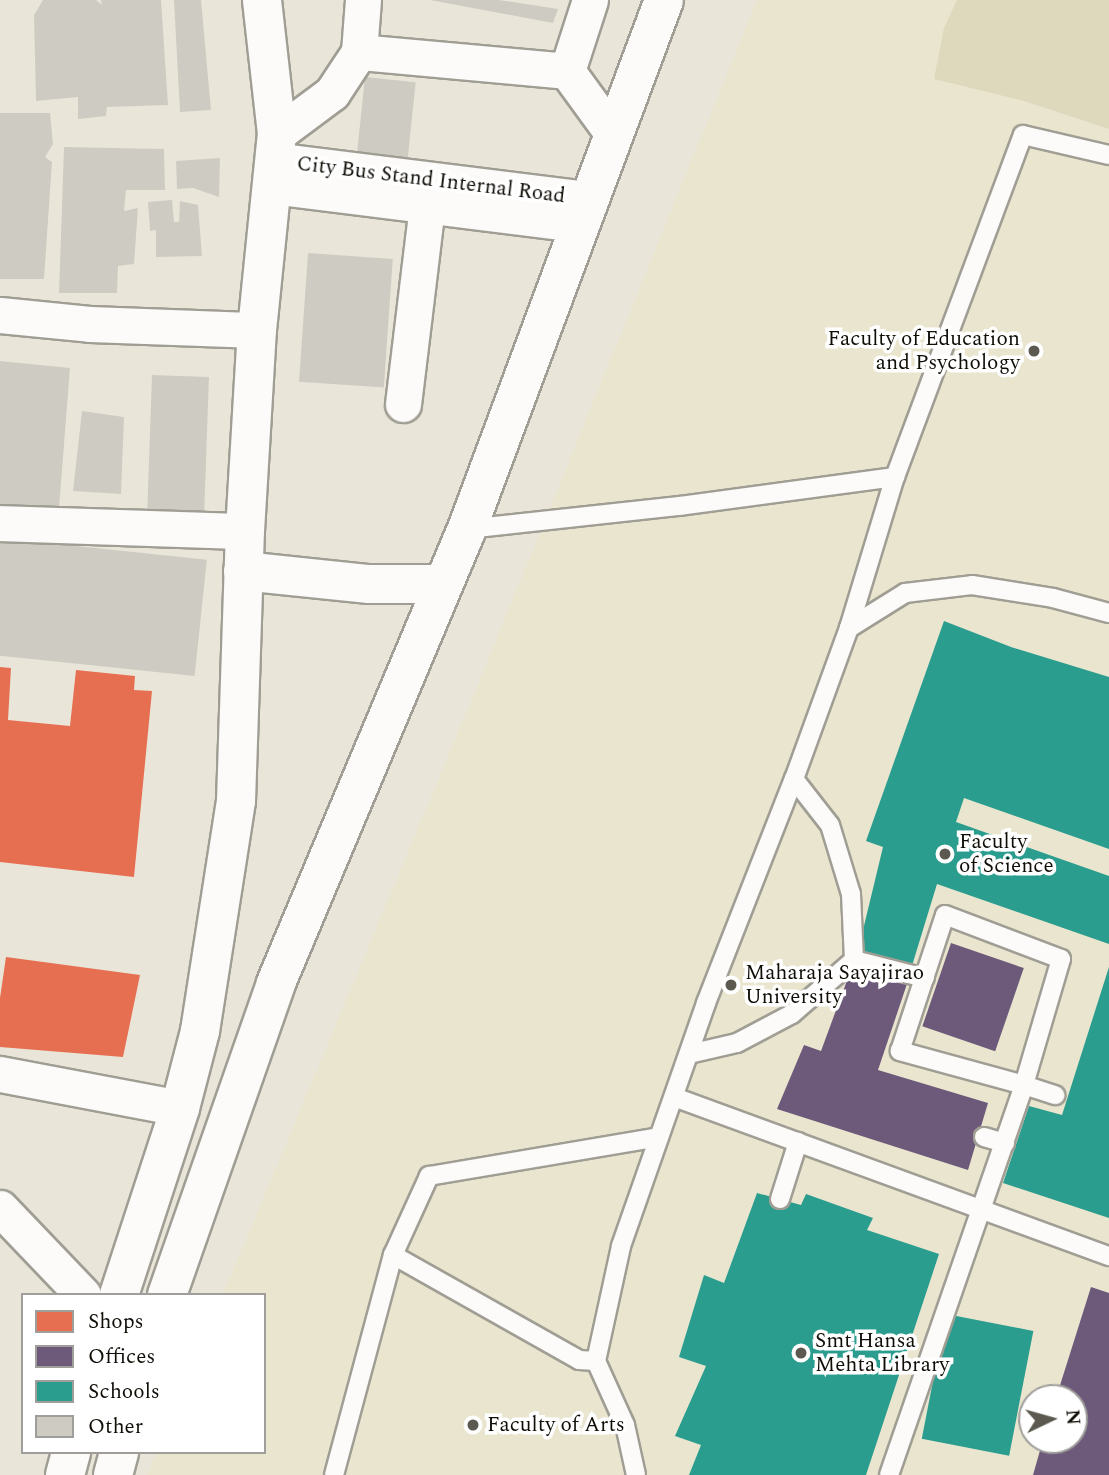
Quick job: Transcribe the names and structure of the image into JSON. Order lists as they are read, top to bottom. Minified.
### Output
{"streets":{"street":["City Bus Stand Internal Road"]},"places":["Faculty of Education and Psychology","Faculty of Science","Maharaja Sayajirao University","Smt Hansa Mehta Library","Faculty of Arts"],"legend":["Shops","Offices","Schools","Other"],"north":"right"}
